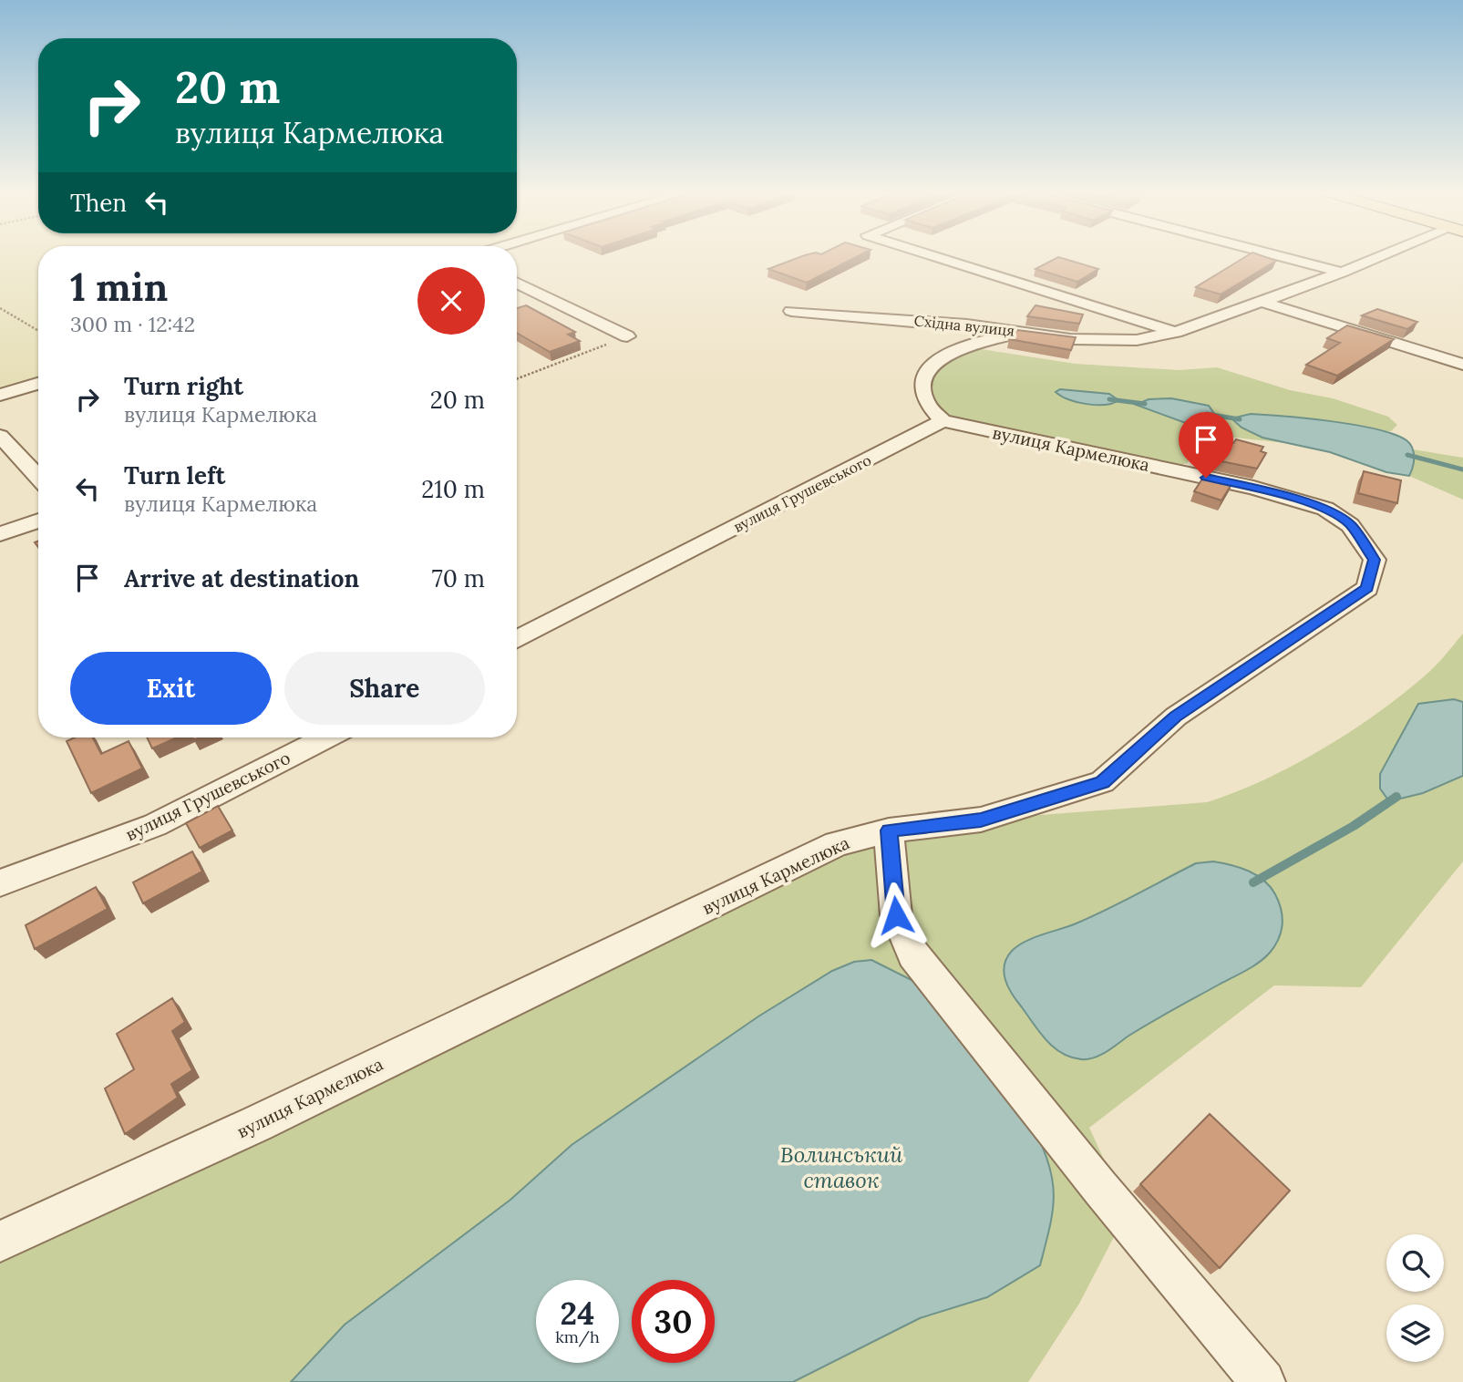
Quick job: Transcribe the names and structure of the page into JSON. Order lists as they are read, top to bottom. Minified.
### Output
{"streets":{"street":["Східна вулиця","вулиця Кармелюка","вулиця Грушевського"]},"crossings":[["вулиця Кармелюка","вулиця Грушевського"]],"water":["Волинський ставок"],"page":{"turn":["20 m","вулиця Кармелюка"],"then":"Then","heading":["1 min","300 m · 12:42"],"list":[{"name":"Turn right","note":"вулиця Кармелюка","value":"20 m"},{"name":"Turn left","note":"вулиця Кармелюка","value":"210 m"},{"name":"Arrive at destination","value":"70 m"}],"buttons":["Exit","Share"],"speed":"24 km/h","limit":"30"}}
